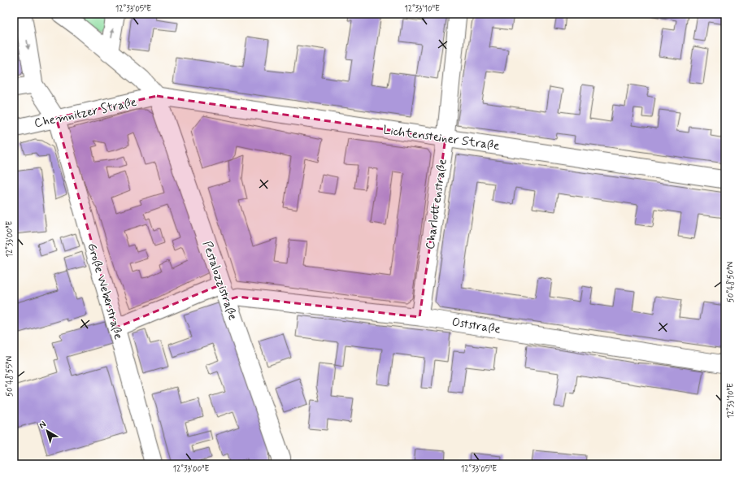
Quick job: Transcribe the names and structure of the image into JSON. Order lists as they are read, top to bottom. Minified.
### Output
{"streets":{"street":["Chemnitzer Straße","Lichtensteiner Straße","Charlottenstraße","Pestalozzistraße","Große Weberstraße","Oststraße"]},"crossings":[["Chemnitzer Straße","Lichtensteiner Straße"],["Chemnitzer Straße","Pestalozzistraße"],["Chemnitzer Straße","Große Weberstraße"],["Lichtensteiner Straße","Charlottenstraße"],["Lichtensteiner Straße","Pestalozzistraße"],["Charlottenstraße","Oststraße"],["Pestalozzistraße","Oststraße"],["Große Weberstraße","Oststraße"]],"north":"top left","coordinates":["12°33'05\"E","12°33'10\"E","12°33'00\"E","50°48'50\"N","50°48'55\"N"]}
